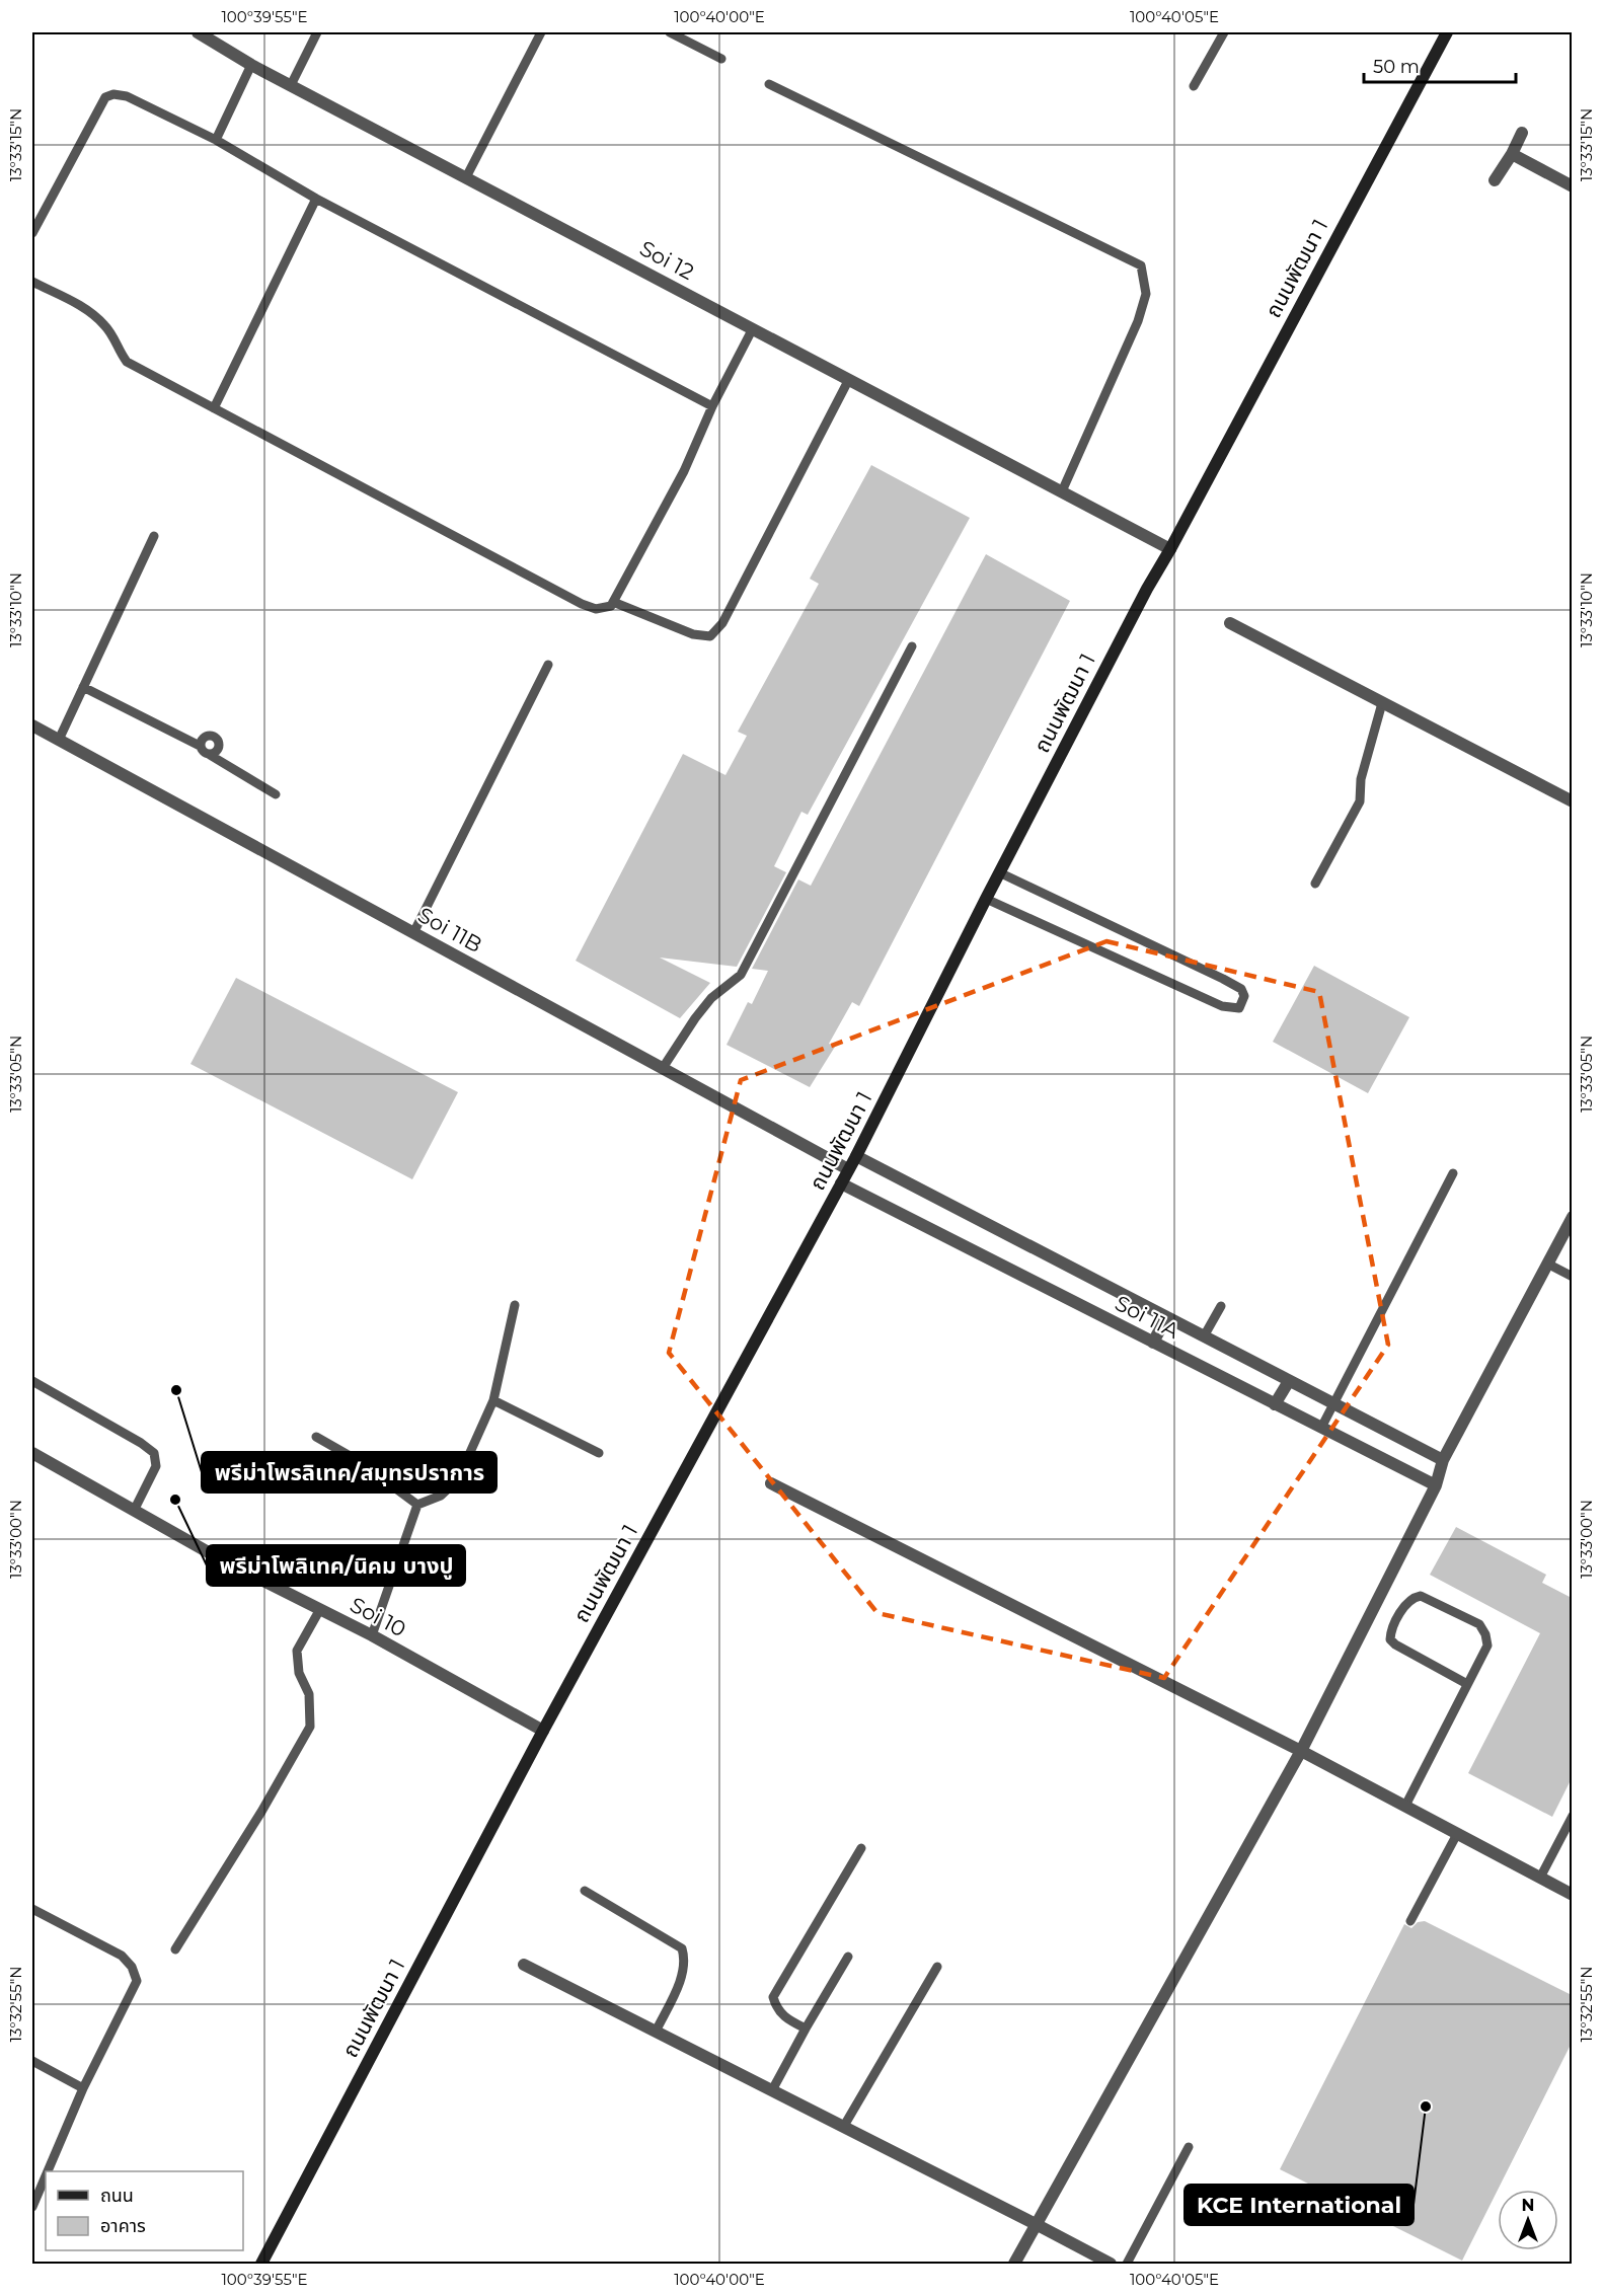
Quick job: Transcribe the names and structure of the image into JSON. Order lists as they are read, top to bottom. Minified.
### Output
{"streets":{"main road":["ถนนพัฒนา 1"],"street":["Soi 12","Soi 11B","Soi 11A","Soi 10"]},"crossings":[["Soi 12","ถนนพัฒนา 1"],["ถนนพัฒนา 1","Soi 11B"],["ถนนพัฒนา 1","Soi 11A"],["ถนนพัฒนา 1","Soi 10"]],"places":["พรีม่าโพรลิเทค/สมุทรปราการ","พรีม่าโพลิเทค/นิคม บางปู","KCE International"],"legend":["ถนน","อาคาร"],"scale_bar":"50 m","north":"top","coordinates":["100°39'55\"E","100°40'00\"E","100°40'05\"E","13°33'15\"N","13°33'10\"N","13°33'05\"N","13°33'00\"N","13°32'55\"N"]}
